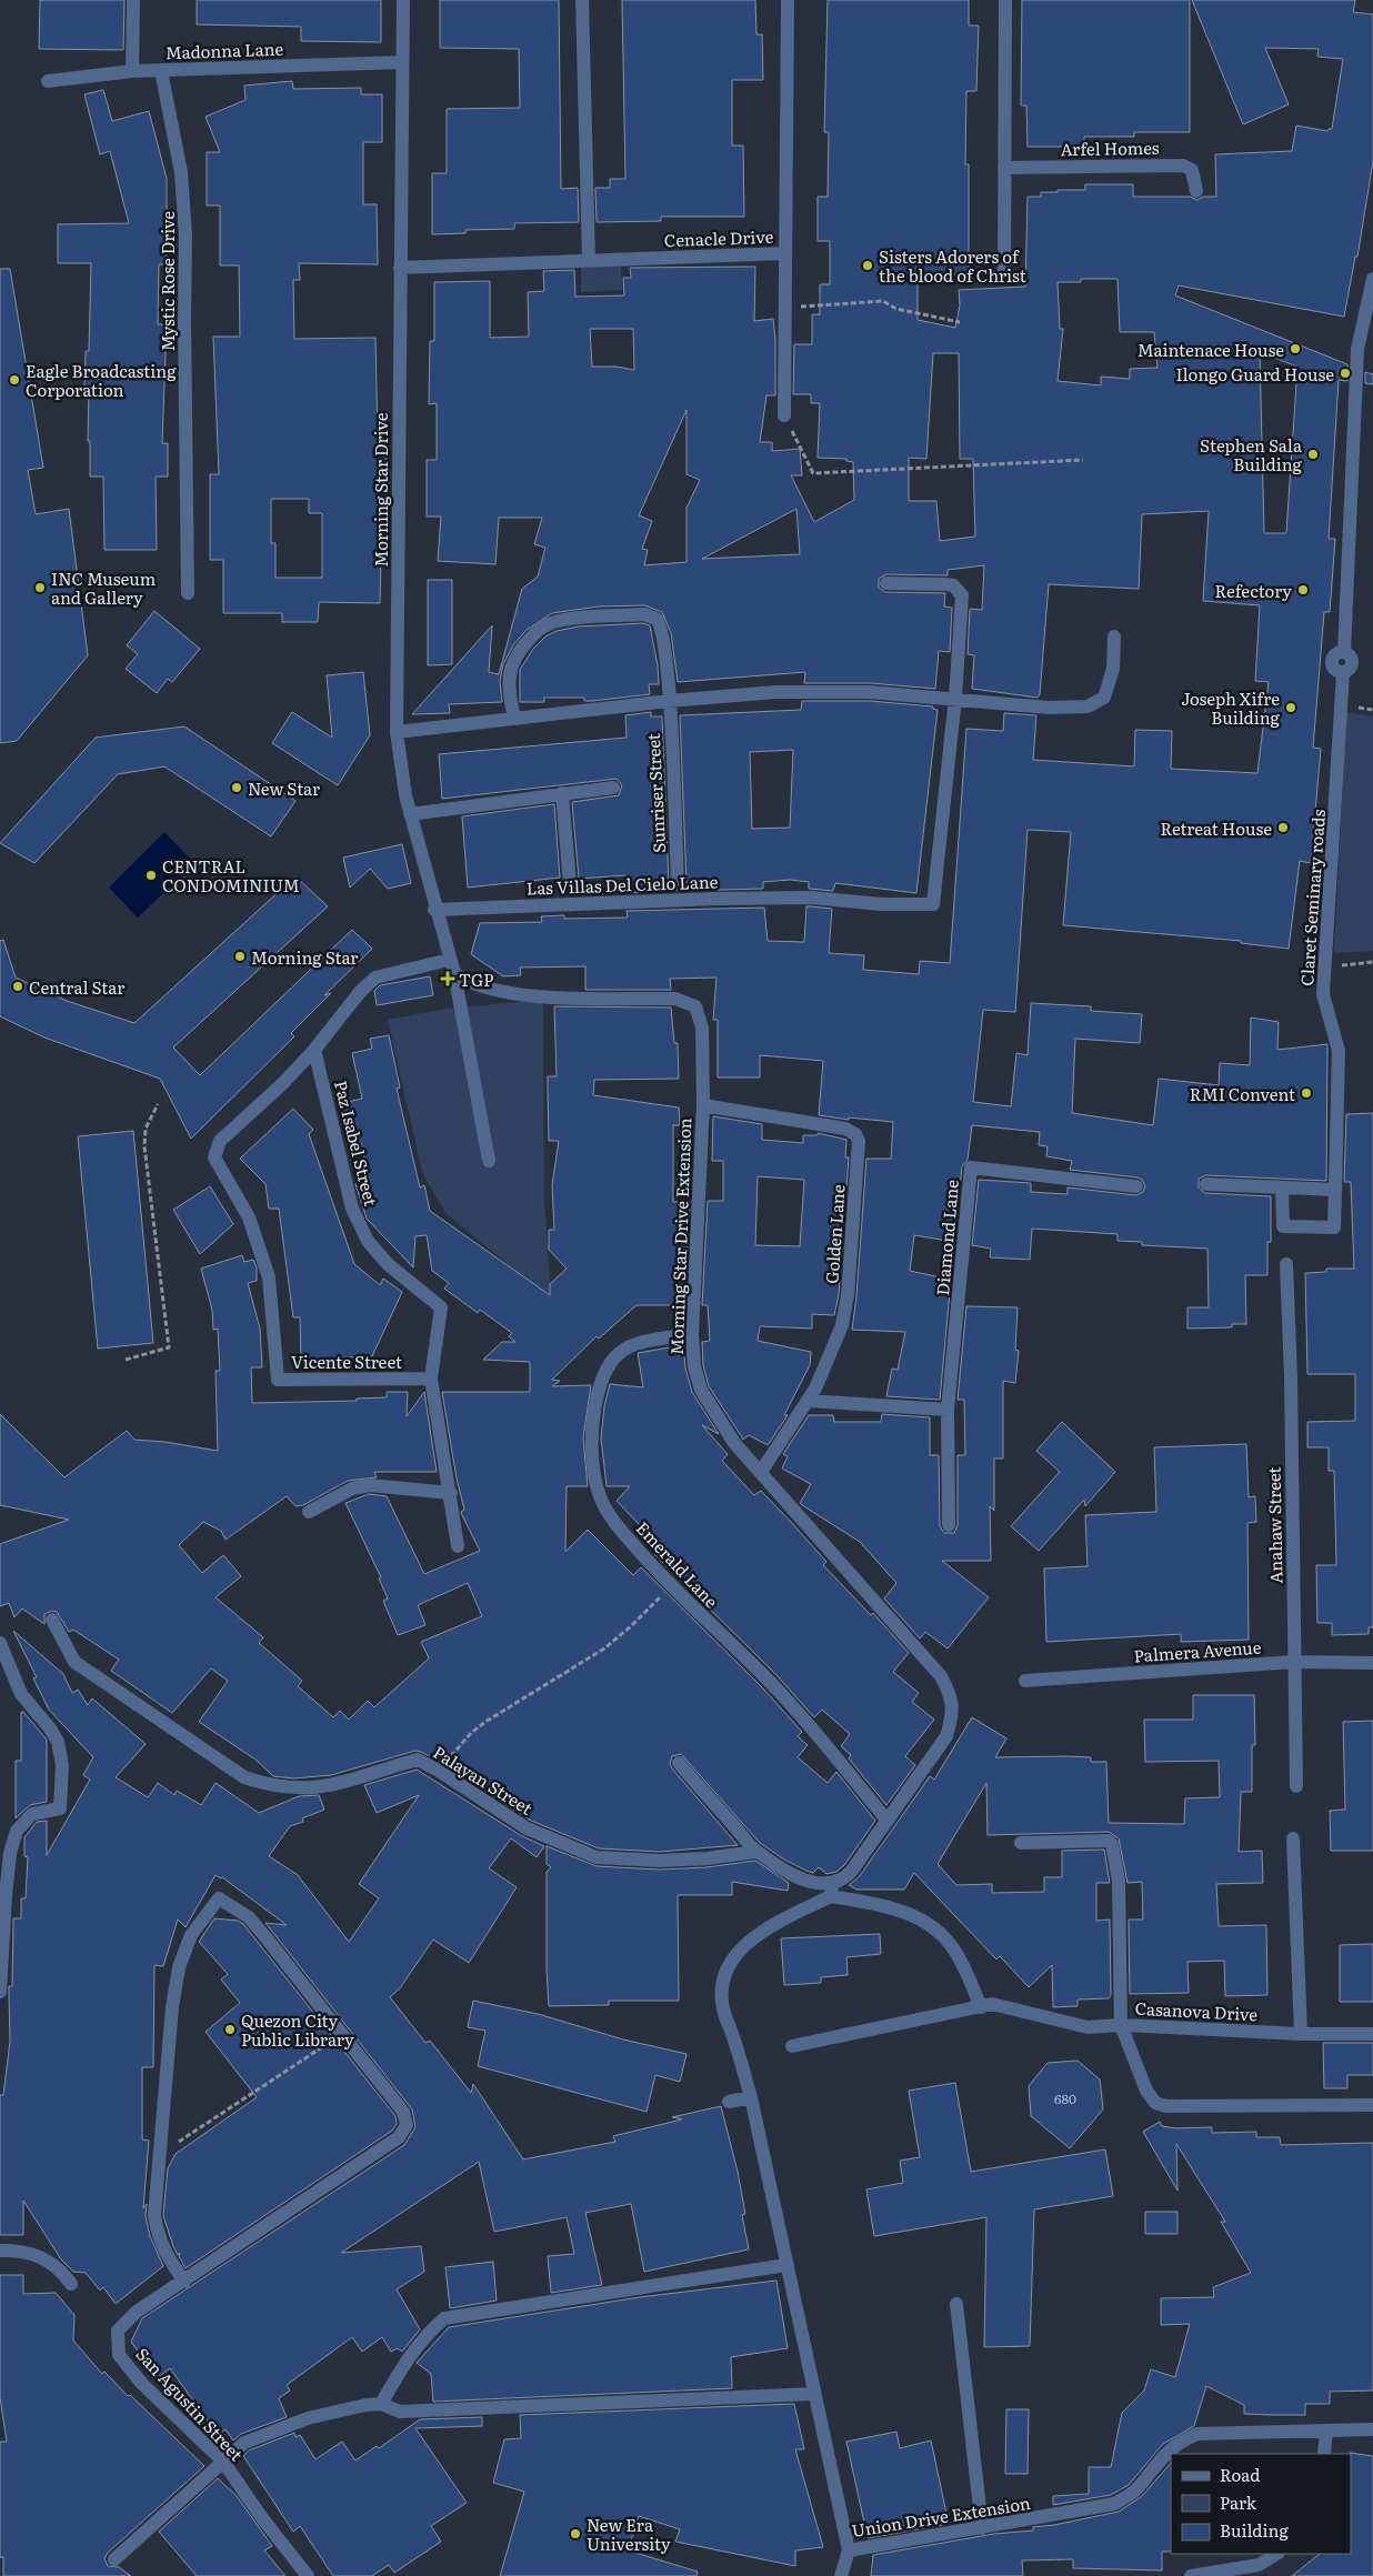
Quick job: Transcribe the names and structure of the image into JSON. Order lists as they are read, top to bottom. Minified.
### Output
{"streets":{"street":["Madonna Lane","Arfel Homes","Cenacle Drive","Mystic Rose Drive","Morning Star Drive","Sunriser Street","Las Villas Del Cielo Lane","Claret Seminary roads","Paz Isabel Street","Golden Lane","Morning Star Drive Extension","Diamond Lane","Vicente Street","Anahaw Street","Emerald Lane","Palmera Avenue","Palayan Street","Casanova Drive","San Agustin Street","Union Drive Extension"]},"crossings":[["Madonna Lane","Mystic Rose Drive"],["Madonna Lane","Morning Star Drive"],["Cenacle Drive","Morning Star Drive"],["Morning Star Drive","Las Villas Del Cielo Lane"],["Morning Star Drive","Morning Star Drive Extension"],["Paz Isabel Street","Vicente Street"],["Golden Lane","Morning Star Drive Extension"],["Morning Star Drive Extension","Emerald Lane"],["Morning Star Drive Extension","Union Drive Extension"],["Anahaw Street","Palmera Avenue"]],"places":{"other":["Sisters Adorers of the blood of Christ","Maintenace House","Ilongo Guard House","Eagle Broadcasting Corporation","Stephen Sala Building","INC Museum and Gallery","Refectory","Joseph Xifre Building","New Star","Retreat House","CENTRAL CONDOMINIUM","Morning Star","Central Star","RMI Convent","Quezon City Public Library","New Era University"],"health":["TGP"]},"house_numbers":["680"],"legend":["Road","Park","Building"]}
